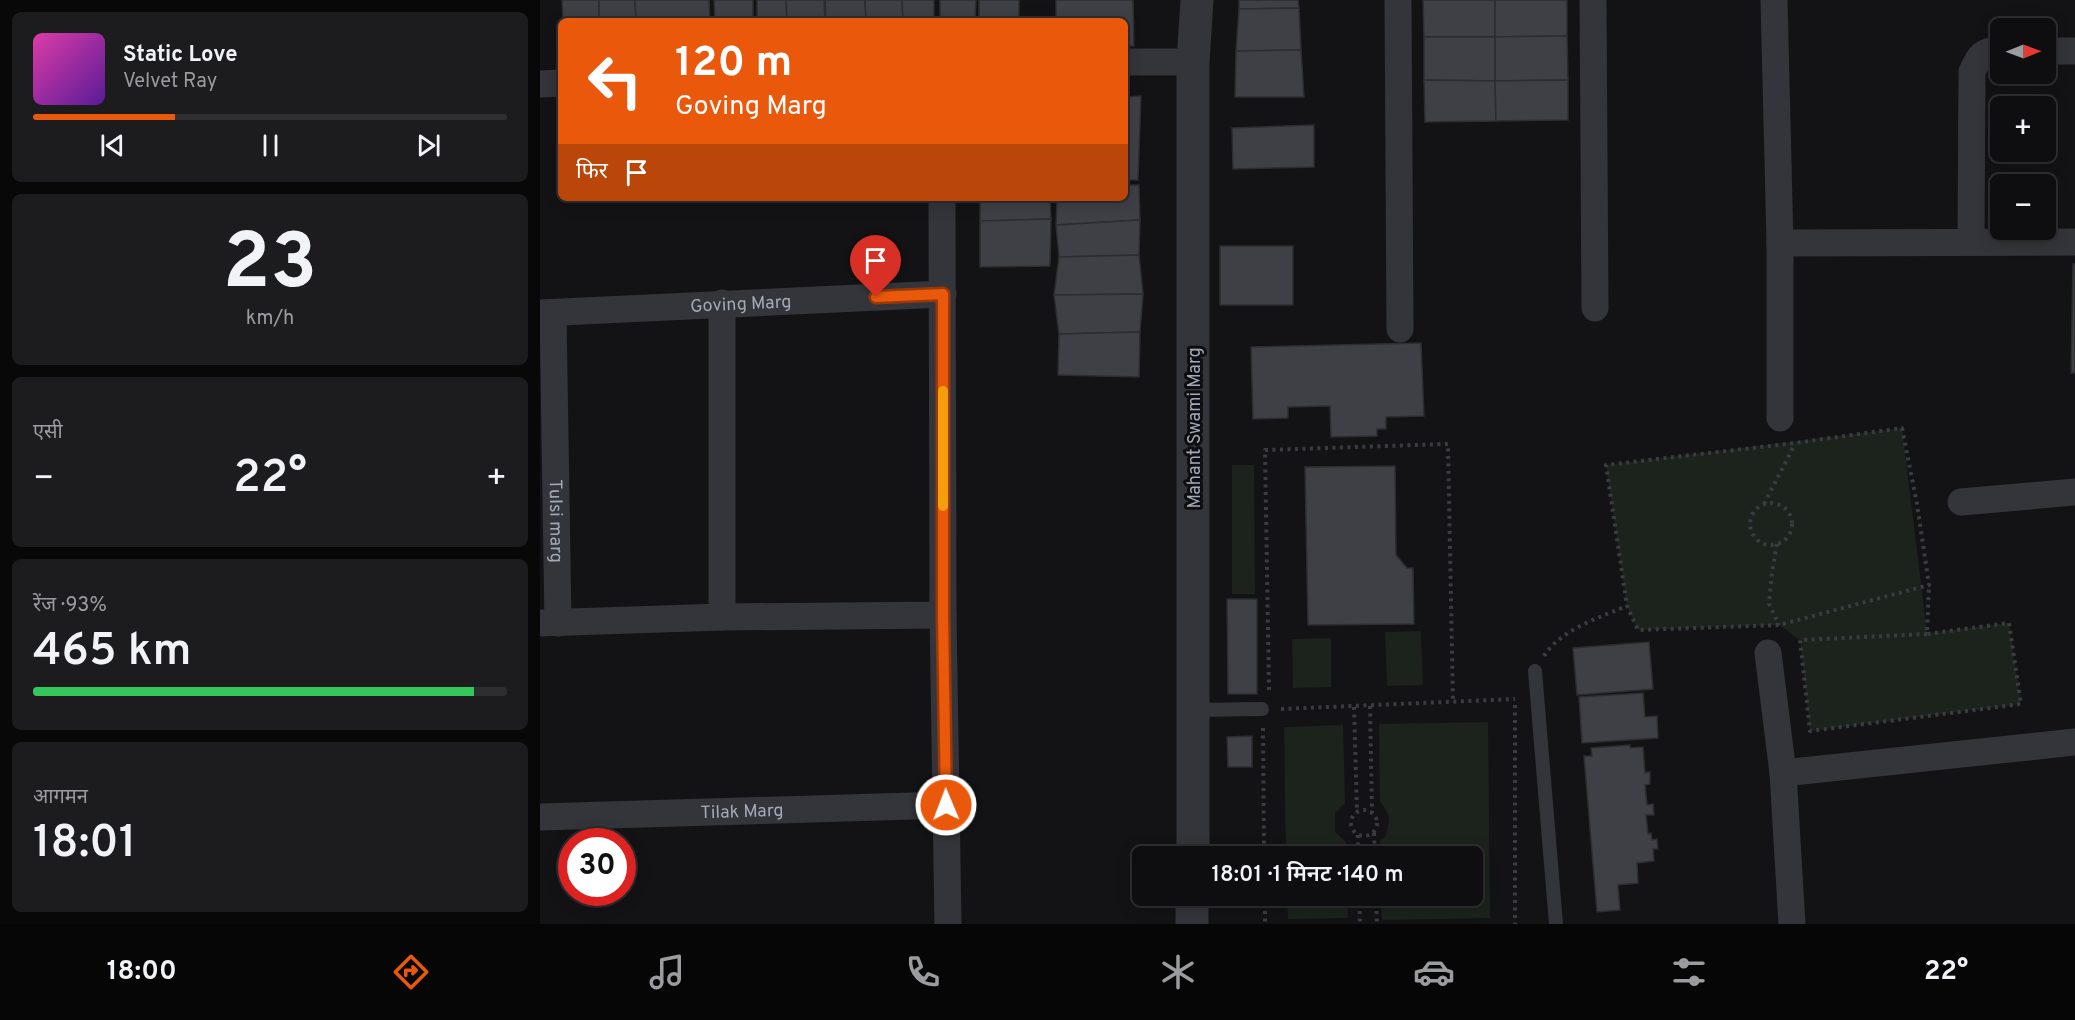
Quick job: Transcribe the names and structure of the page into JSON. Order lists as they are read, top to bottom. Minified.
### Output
{"streets":{"street":["Goving Marg","Mahant Swami Marg","Tulsi marg","Tilak Marg"]},"crossings":[["Goving Marg","Tulsi marg"]],"north":"right","page":{"map_buttons":["+","−"],"turn":["120 m","Goving Marg"],"song":["Static Love","Velvet Ray"],"then":"फिर","tile":[["23","km/h"],"एसी",["रेंज · 93%","465 km"],["आगमन","18:01"]],"heat":["−","22°","+"],"limit":"30","trip":"18:01 · 1 मिनट · 140 m","tabs":["18:00","22°"]}}
